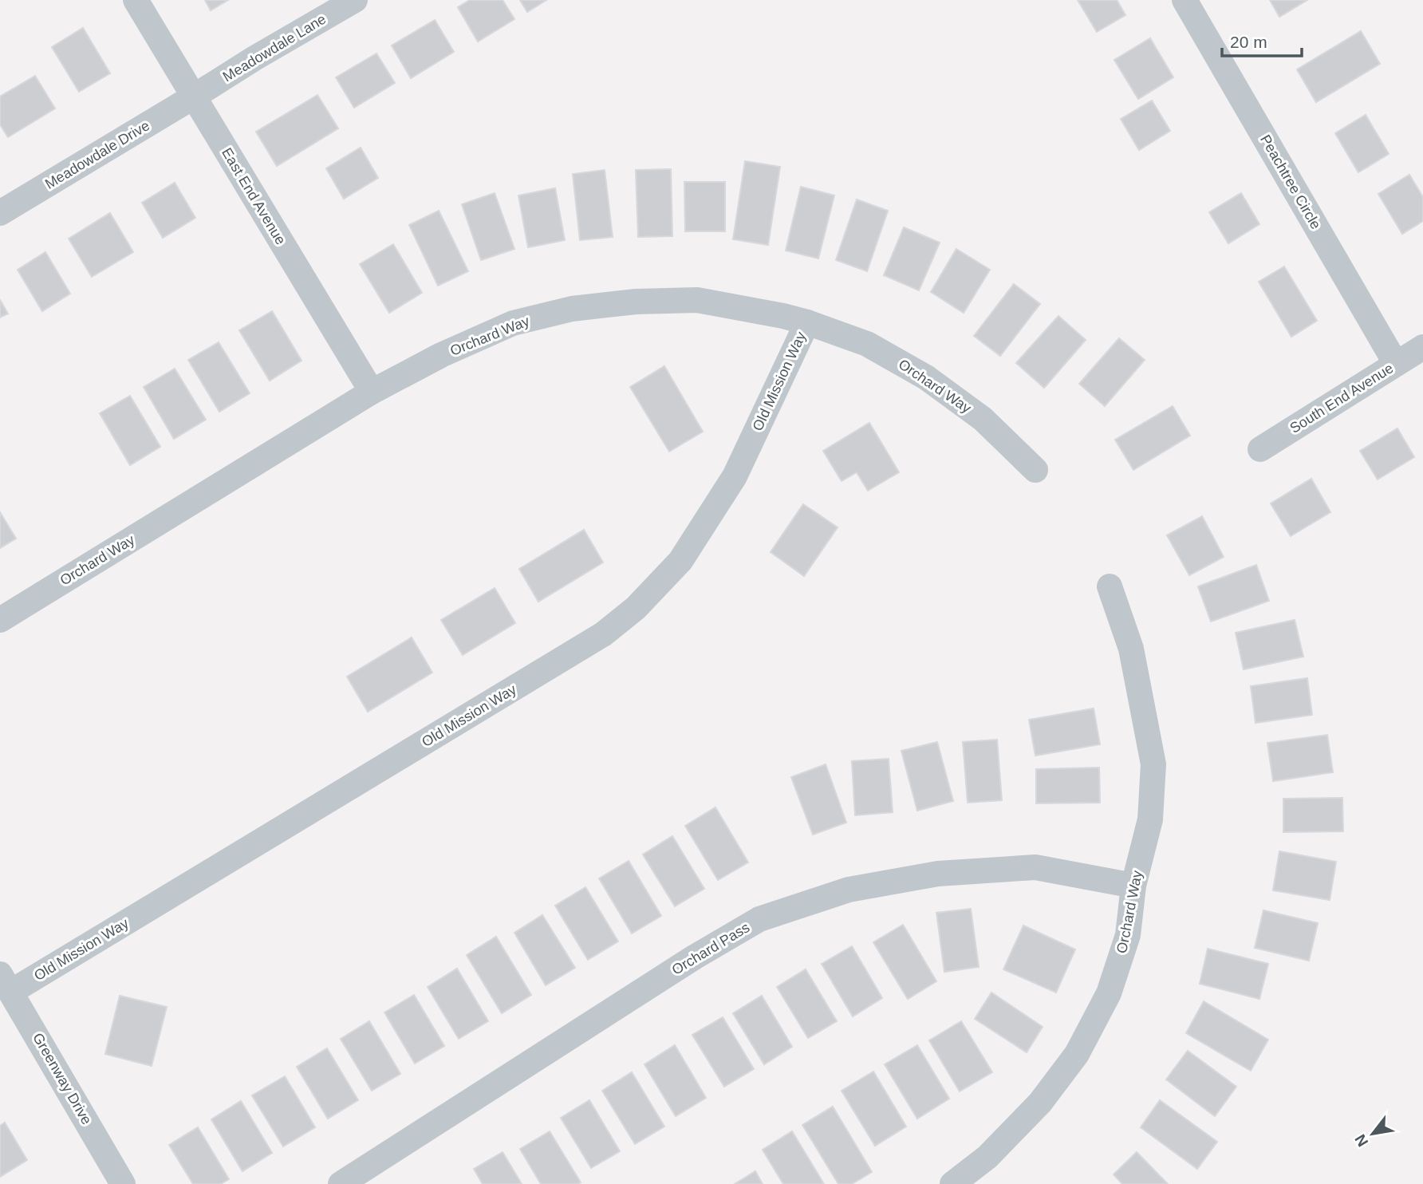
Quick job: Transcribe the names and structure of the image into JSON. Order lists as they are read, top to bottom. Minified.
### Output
{"streets":{"street":["Meadowdale Lane","Meadowdale Drive","Peachtree Circle","East End Avenue","Orchard Way","Old Mission Way","South End Avenue","Orchard Pass","Greenway Drive"]},"crossings":[["Meadowdale Lane","Meadowdale Drive"],["Meadowdale Lane","East End Avenue"],["Meadowdale Drive","East End Avenue"],["Peachtree Circle","South End Avenue"],["East End Avenue","Orchard Way"],["Orchard Way","Old Mission Way"],["Orchard Way","Orchard Pass"],["Old Mission Way","Greenway Drive"]],"scale_bar":"20 m","north":"bottom left"}
